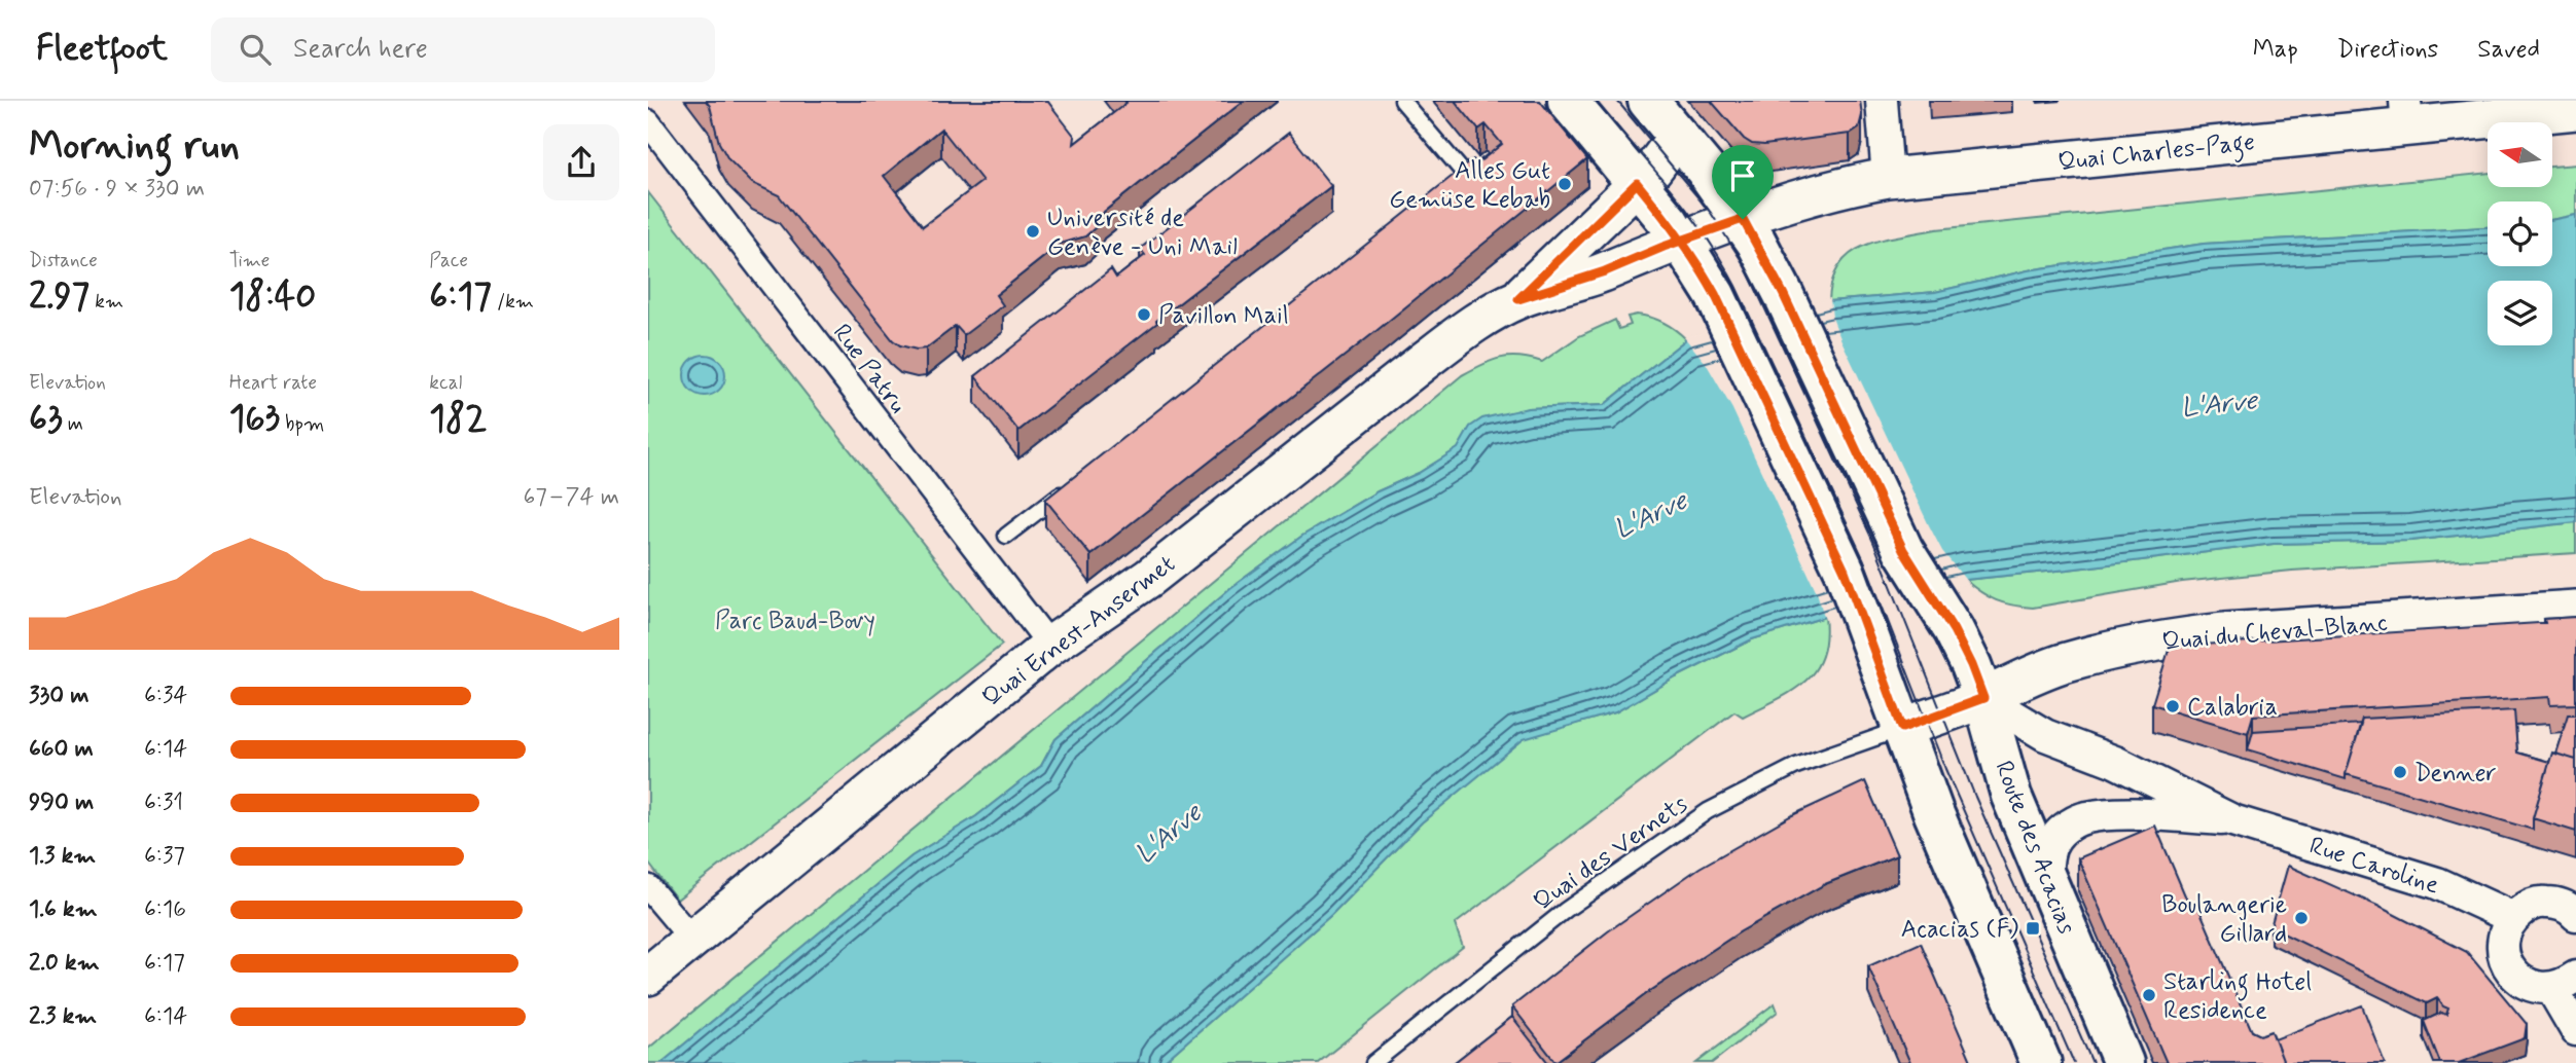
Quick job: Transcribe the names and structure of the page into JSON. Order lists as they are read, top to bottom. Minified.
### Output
{"streets":{"main road":["Route des Acacias"],"street":["Quai Charles-Page","Rue Patru","Quai Ernest-Ansermet","Quai du Cheval-Blanc","Rue Caroline"],"lane":["Quai des Vernets"]},"crossings":[["Quai Charles-Page","Quai Ernest-Ansermet"],["Quai Charles-Page","Route des Acacias"],["Rue Patru","Quai Ernest-Ansermet"],["Quai Ernest-Ansermet","Route des Acacias"],["Quai du Cheval-Blanc","Route des Acacias"],["Quai du Cheval-Blanc","Quai des Vernets"],["Quai du Cheval-Blanc","Rue Caroline"],["Route des Acacias","Rue Caroline"]],"water":["L'Arve"],"parks":["Parc Baud-Bovy"],"places":{"other":["Alles Gut Gemüse Kebab","Université de Genève - Uni Mail","Pavillon Mail","Calabria","Denner","Boulangerie Gillard","Starling Hotel Residence"],"transit":["Acacias (F)"]},"north":"left","page":{"header":"Fleetfoot","search":"Search here","nav":["Map","Directions","Saved"],"heading":["Morning run","07:56 · 9 × 330 m"],"stats":[["Distance","2.97 km"],["Time","18:40"],["Pace","6:17 /km"],["Elevation","63 m"],["Heart rate","163 bpm"],["kcal","182"]],"chart":["Elevation","67–74 m"],"list":[{"name":"330 m","note":"6:34"},{"name":"660 m","note":"6:14"},{"name":"990 m","note":"6:31"},{"name":"1.3 km","note":"6:37"},{"name":"1.6 km","note":"6:16"},{"name":"2.0 km","note":"6:17"},{"name":"2.3 km","note":"6:14"}]}}
